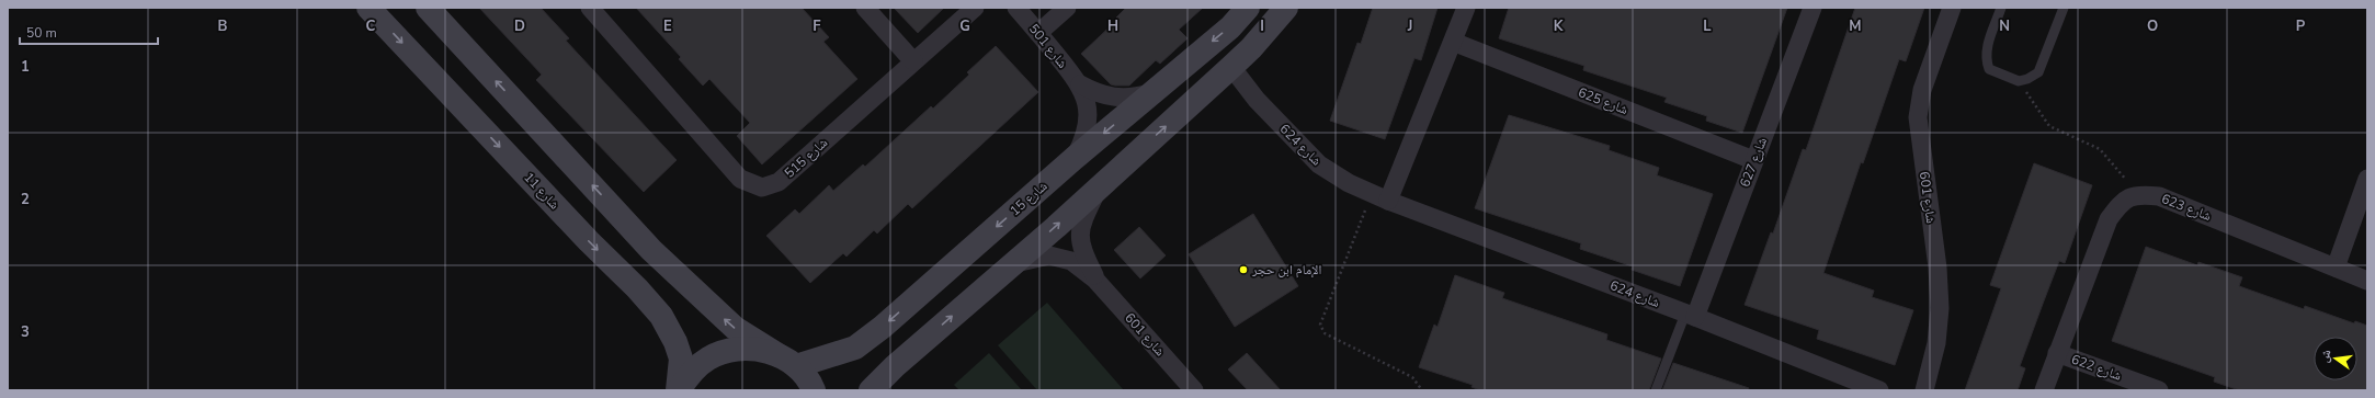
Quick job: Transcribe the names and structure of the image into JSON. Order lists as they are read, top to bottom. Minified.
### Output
{"streets":{"street":["شارع 501","شارع 625","شارع 624","شارع 515","شارع 627","شارع 11","شارع 601","شارع 15","شارع 623","شارع 622"]},"crossings":[["شارع 501","شارع 15"],["شارع 625","شارع 627"],["شارع 624","شارع 627"]],"places":["الإمام ابن حجر"],"scale_bar":"50 m","north":"left","grid":{"columns":["B","C","D","E","F","G","H","I","J","K","L","M","N","O","P"],"rows":["1","2","3"]}}
